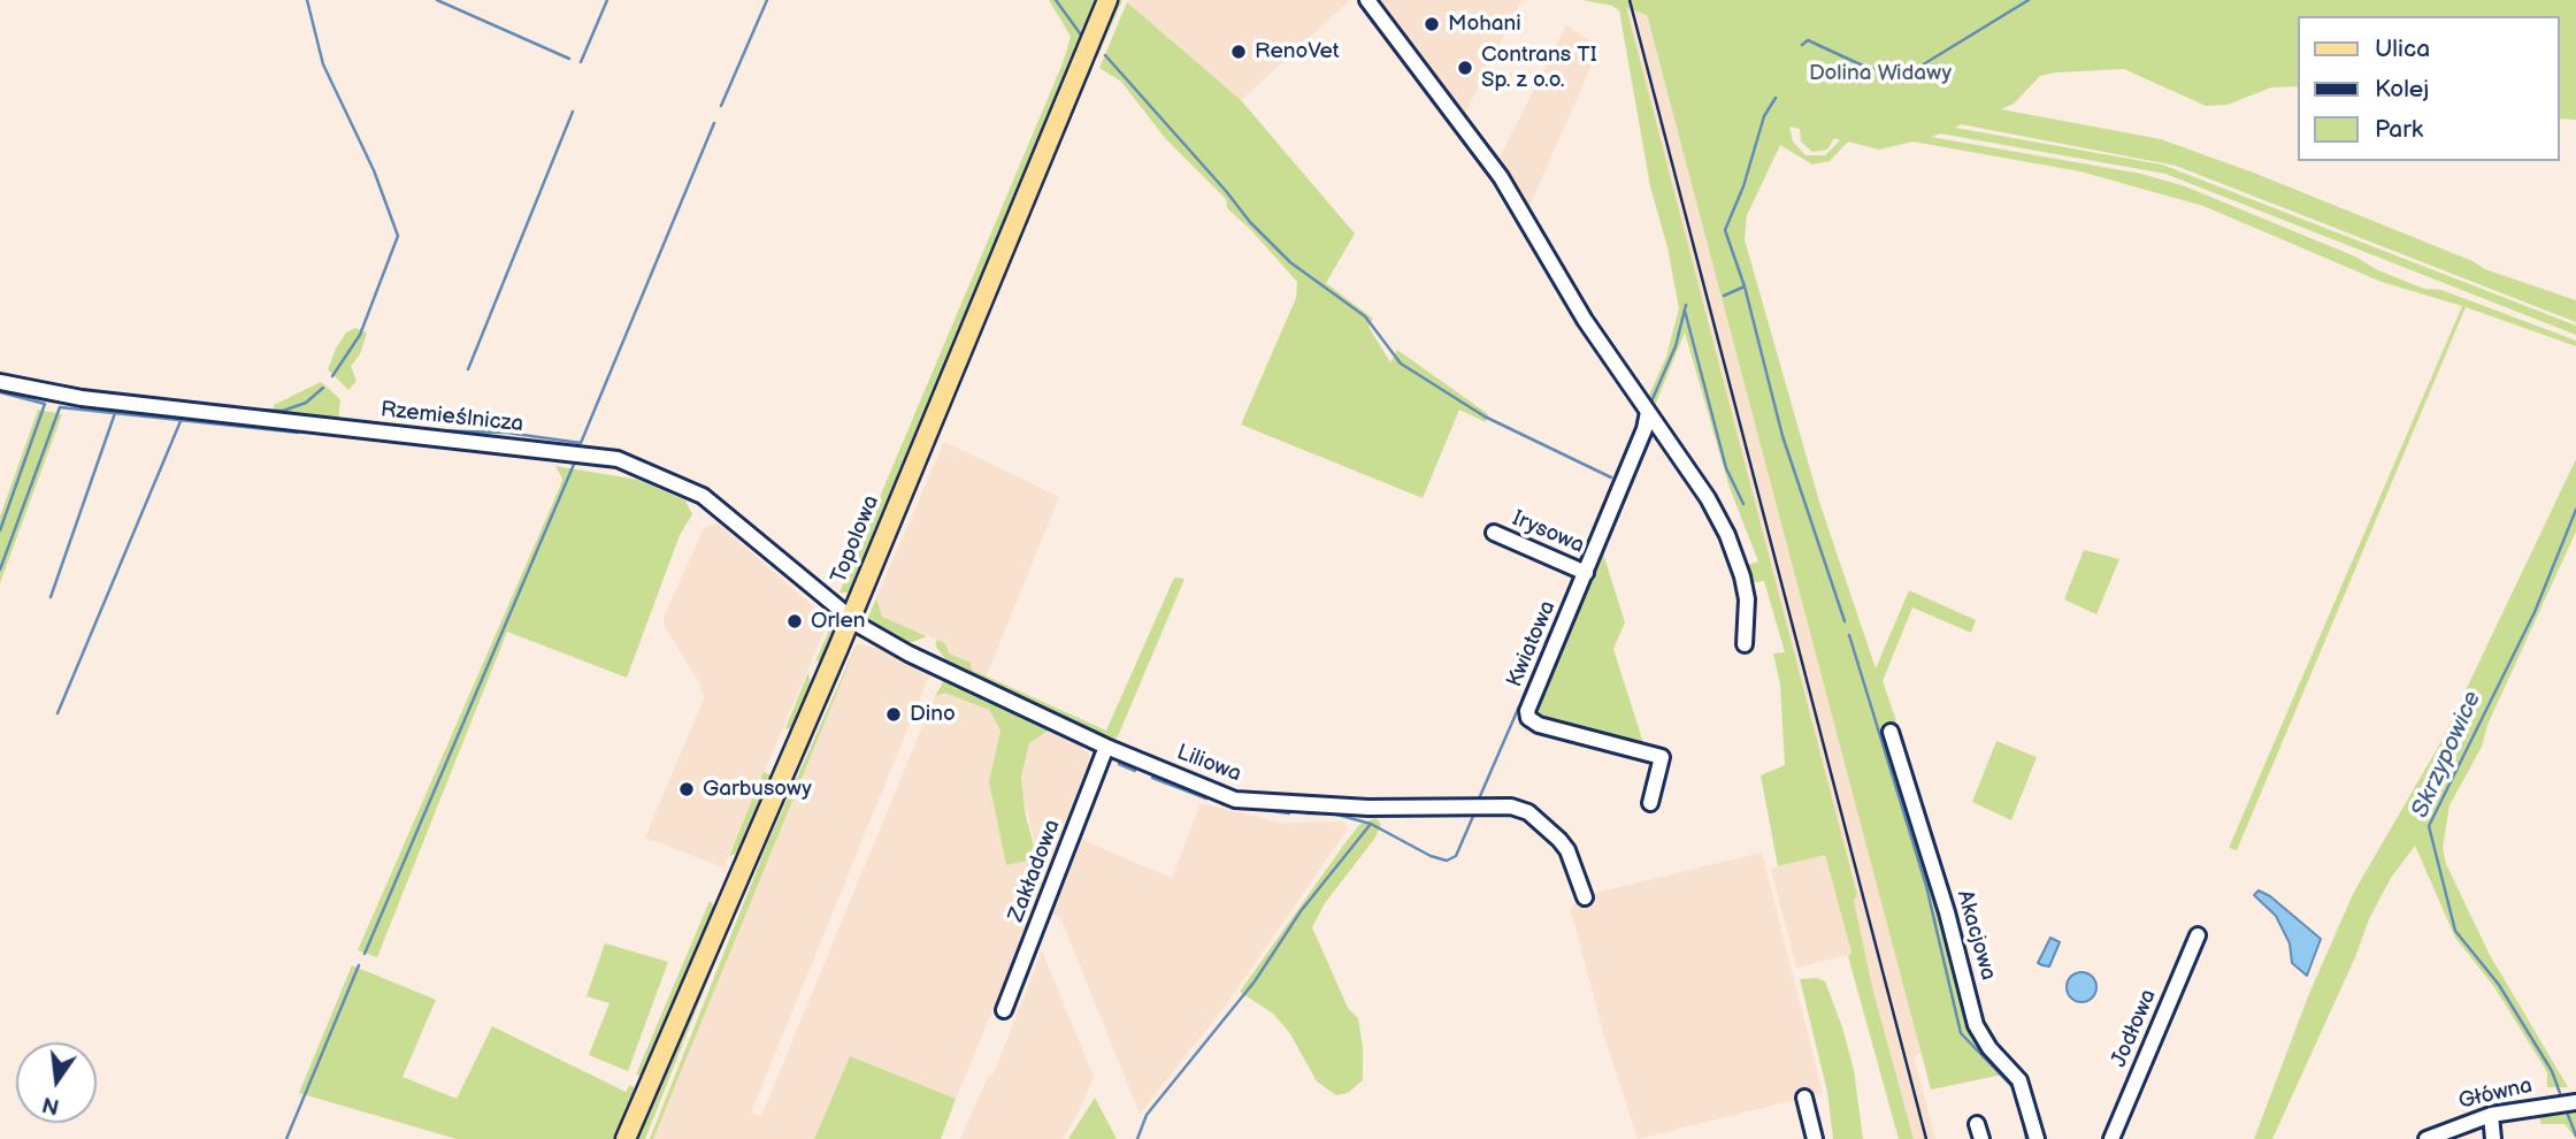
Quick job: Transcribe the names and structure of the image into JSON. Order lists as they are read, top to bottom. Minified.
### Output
{"streets":{"main road":["Topolowa"],"street":["Rzemieślnicza","Irysowa","Kwiatowa","Liliowa","Zakładowa","Akacjowa","Jodłowa","Główna"]},"crossings":[["Rzemieślnicza","Topolowa"],["Rzemieślnicza","Liliowa"],["Irysowa","Kwiatowa"],["Topolowa","Liliowa"],["Liliowa","Zakładowa"]],"water":["Skrzypowice"],"parks":["Dolina Widawy"],"places":["Mohani","RenoVet","Contrans TI Sp. z o.o.","Orlen","Dino","Garbusowy"],"legend":["Ulica","Kolej","Park"],"north":"bottom"}
